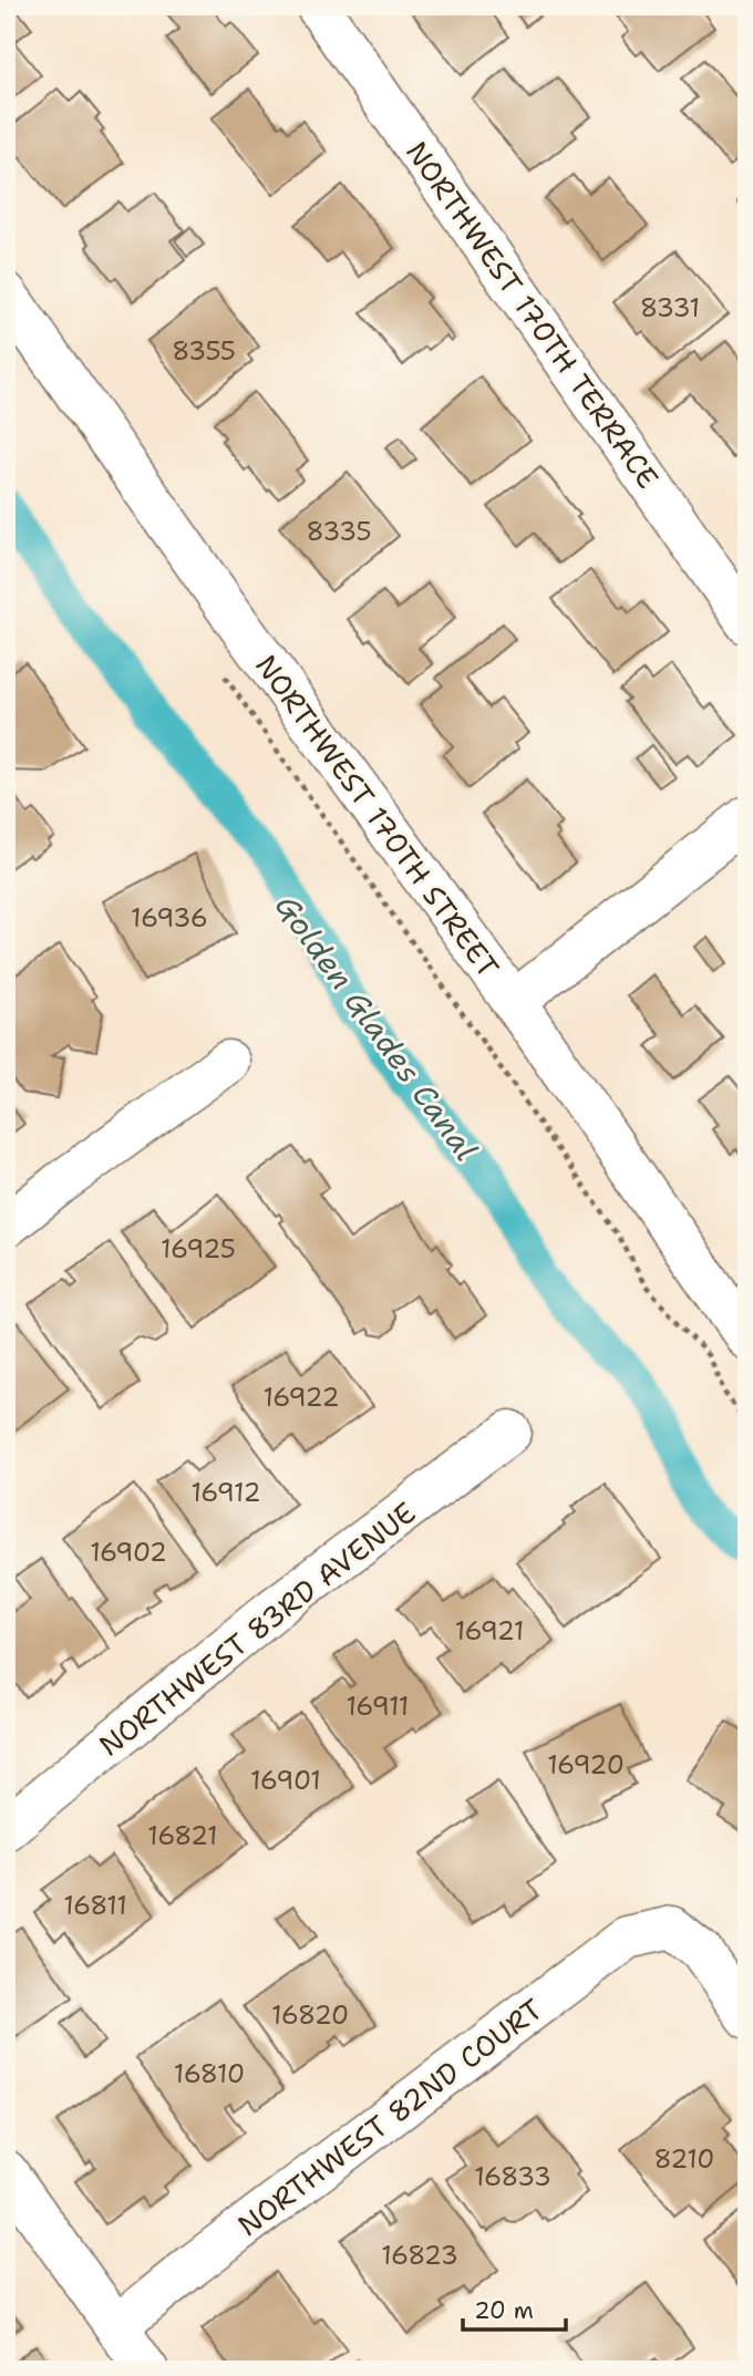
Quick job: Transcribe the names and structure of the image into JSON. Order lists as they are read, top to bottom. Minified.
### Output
{"streets":{"street":["NORTHWEST 170TH TERRACE","NORTHWEST 170TH STREET","NORTHWEST 83RD AVENUE","NORTHWEST 82ND COURT"]},"water":["Golden Glades Canal"],"house_numbers":["8331","8355","8335","16936","16925","16922","16912","16902","16921","16911","16920","16901","16821","16811","16820","16810","8210","16833","16823"],"scale_bar":"20 m"}
